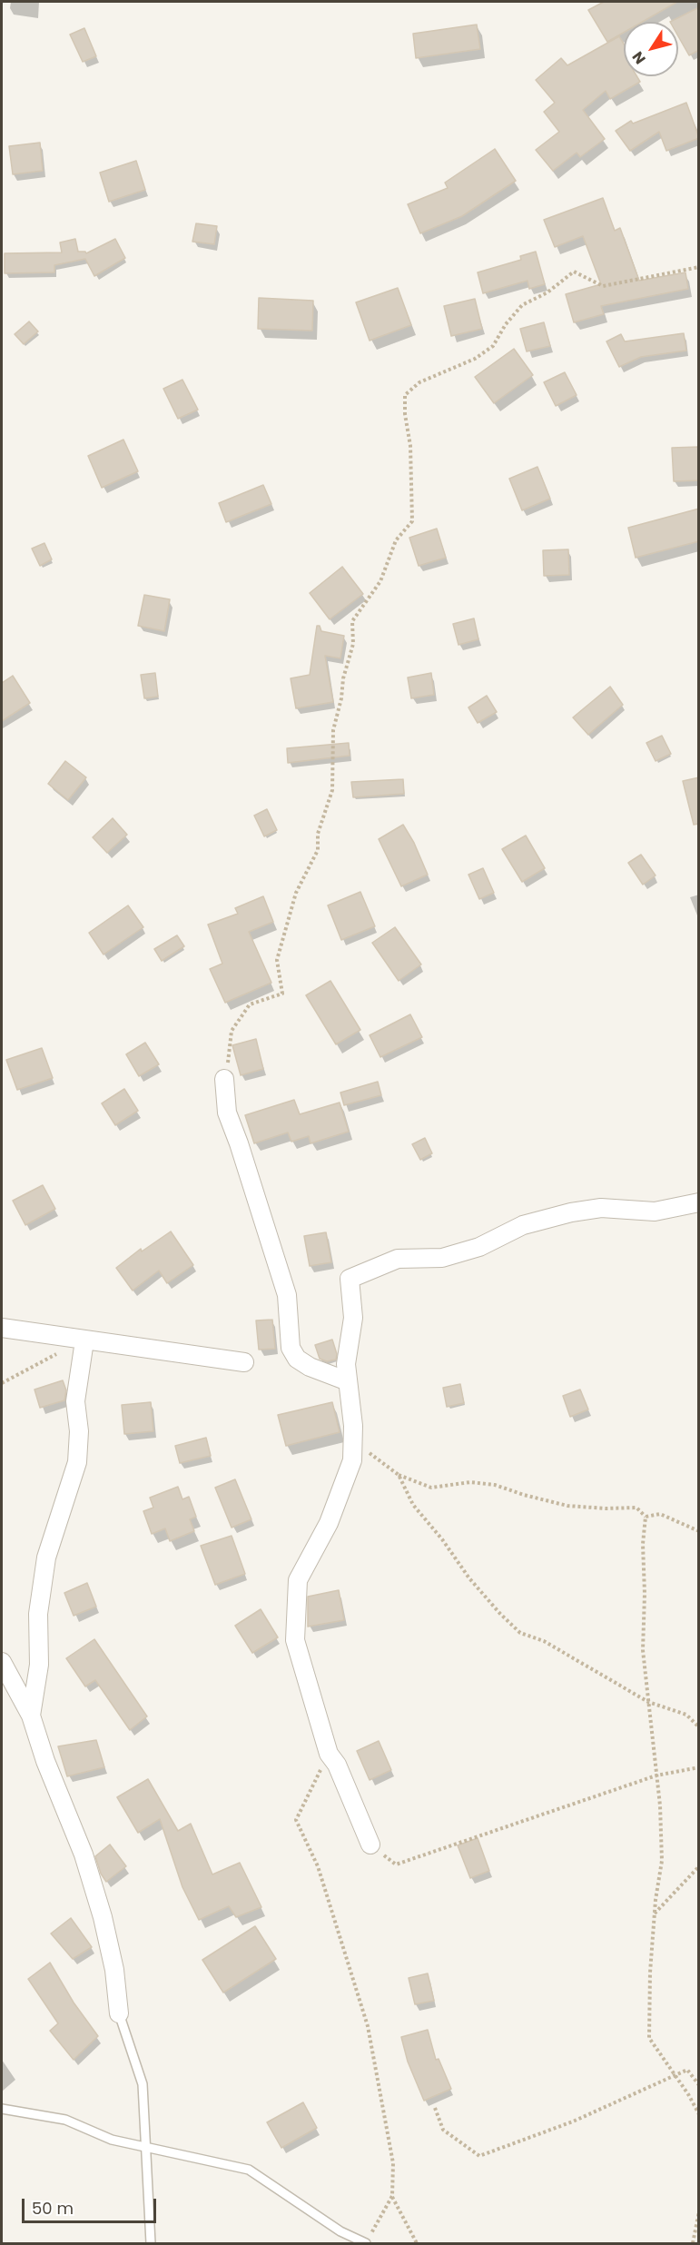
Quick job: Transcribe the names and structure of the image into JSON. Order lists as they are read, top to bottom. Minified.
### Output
{"scale_bar":"50 m","north":"bottom left"}
